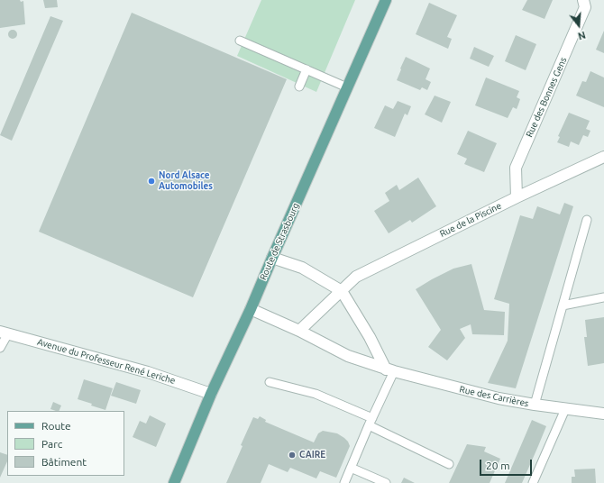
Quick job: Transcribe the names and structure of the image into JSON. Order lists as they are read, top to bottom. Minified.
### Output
{"streets":{"main road":["Route de Strasbourg"],"street":["Rue des Bonnes Gens","Rue de la Piscine","Avenue du Professeur René Leriche","Rue des Carrières"]},"crossings":[["Rue des Bonnes Gens","Rue de la Piscine"],["Rue de la Piscine","Rue des Carrières"],["Route de Strasbourg","Avenue du Professeur René Leriche"],["Route de Strasbourg","Rue des Carrières"]],"places":["Nord Alsace Automobiles","CAIRE"],"legend":["Route","Parc","Bâtiment"],"scale_bar":"20 m","north":"bottom"}
